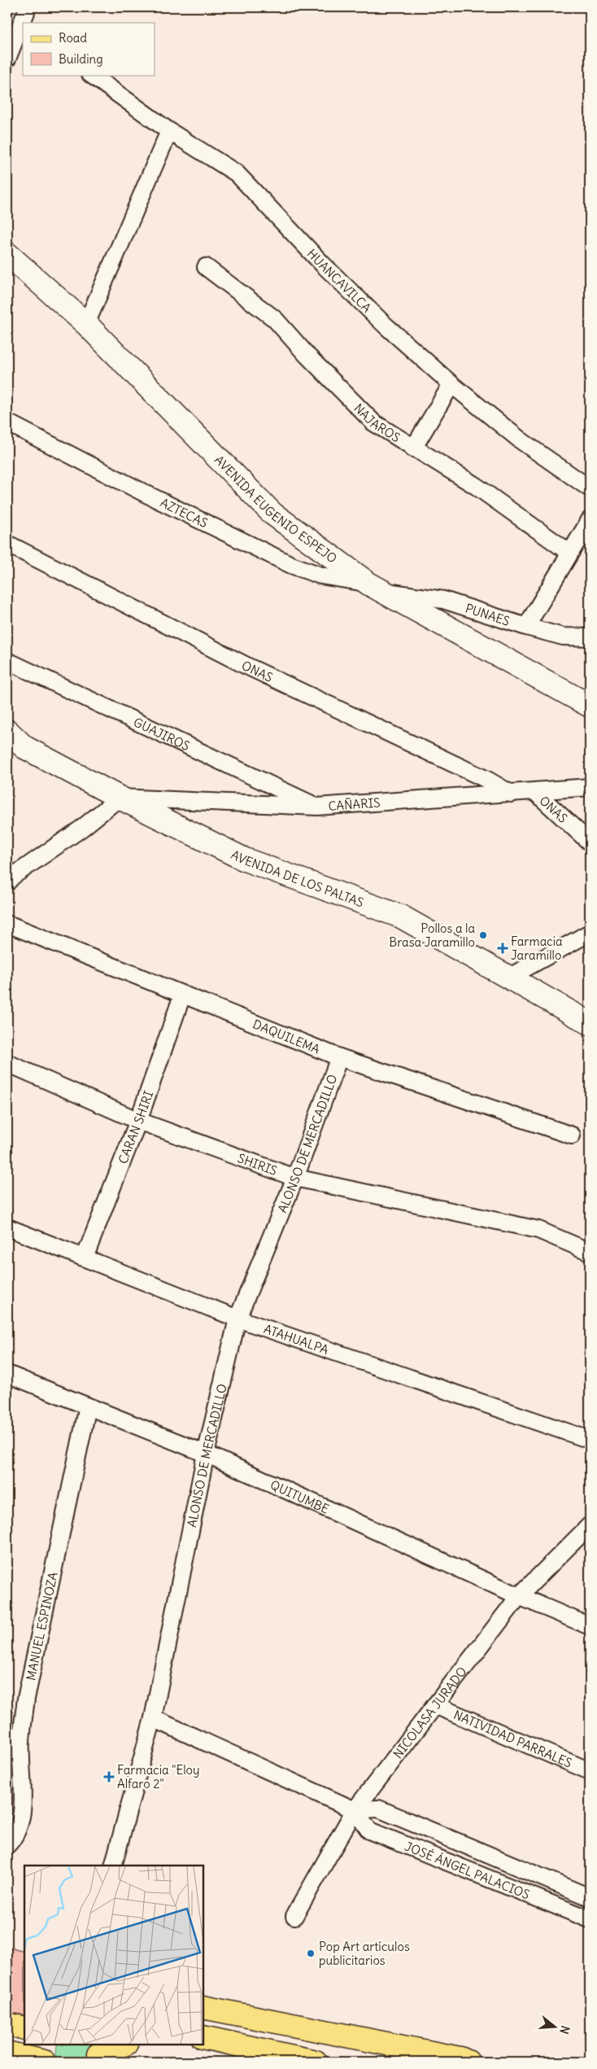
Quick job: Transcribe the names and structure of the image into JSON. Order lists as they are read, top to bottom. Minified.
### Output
{"streets":{"main road":["AVENIDA EUGENIO ESPEJO","AVENIDA DE LOS PALTAS"],"street":["HUANCAVILCA","NAJAROS","AZTECAS","PUNAES","ONAS","GUAJIROS","CAÑARIS","DAQUILEMA","CARAN SHIRI","ALONSO DE MERCADILLO","SHIRIS","ATAHUALPA","QUITUMBE","MANUEL ESPINOZA","NICOLASA JURADO","NATIVIDAD PARRALES","JOSÉ ÁNGEL PALACIOS"]},"crossings":[["AVENIDA EUGENIO ESPEJO","AZTECAS"],["AVENIDA EUGENIO ESPEJO","PUNAES"],["AZTECAS","PUNAES"],["ONAS","CAÑARIS"],["GUAJIROS","CAÑARIS"],["CAÑARIS","AVENIDA DE LOS PALTAS"],["DAQUILEMA","CARAN SHIRI"],["DAQUILEMA","ALONSO DE MERCADILLO"],["CARAN SHIRI","SHIRIS"],["CARAN SHIRI","ATAHUALPA"],["ALONSO DE MERCADILLO","SHIRIS"],["ALONSO DE MERCADILLO","ATAHUALPA"],["ALONSO DE MERCADILLO","QUITUMBE"],["ALONSO DE MERCADILLO","JOSÉ ÁNGEL PALACIOS"],["QUITUMBE","MANUEL ESPINOZA"],["QUITUMBE","NICOLASA JURADO"],["NICOLASA JURADO","NATIVIDAD PARRALES"],["NICOLASA JURADO","JOSÉ ÁNGEL PALACIOS"]],"places":{"other":["Pollos a la Brasa Jaramillo","Pop Art artículos publicitarios"],"health":["Farmacia Jaramillo","Farmacia \"Eloy Alfaro 2\""]},"legend":["Road","Building"],"north":"right"}
